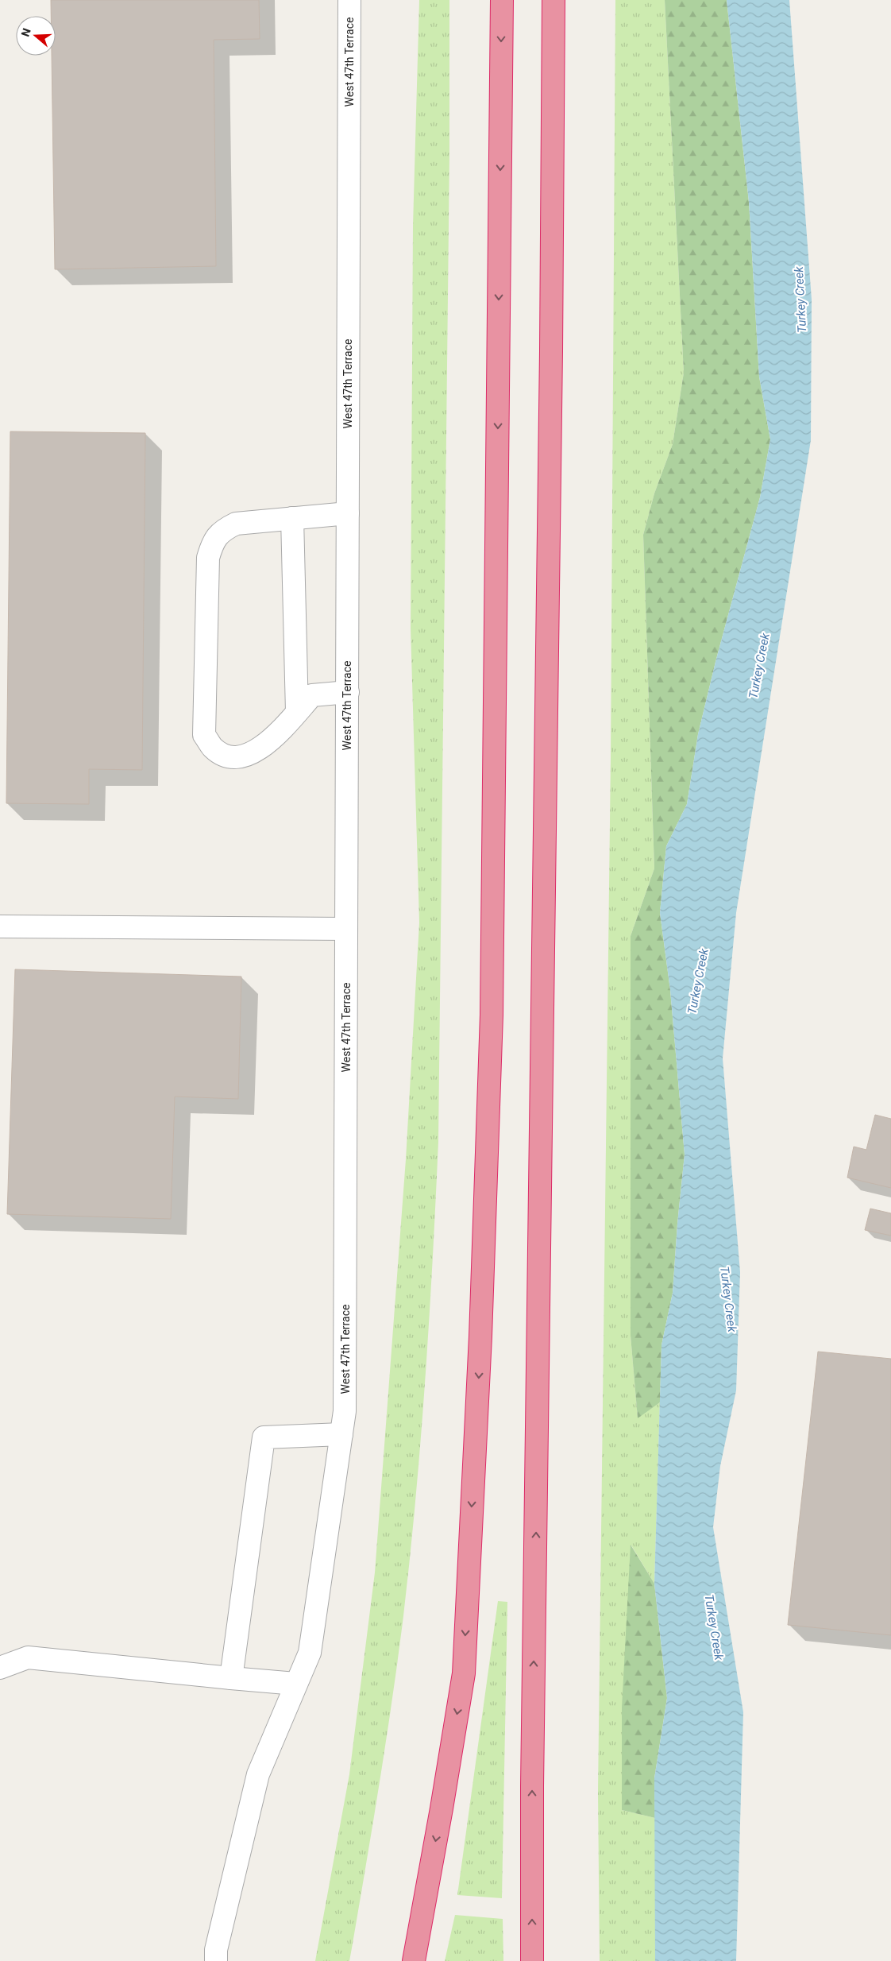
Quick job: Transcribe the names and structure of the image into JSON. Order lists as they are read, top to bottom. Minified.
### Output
{"streets":{"lane":["West 47th Terrace"]},"water":["Turkey Creek"],"north":"left"}
